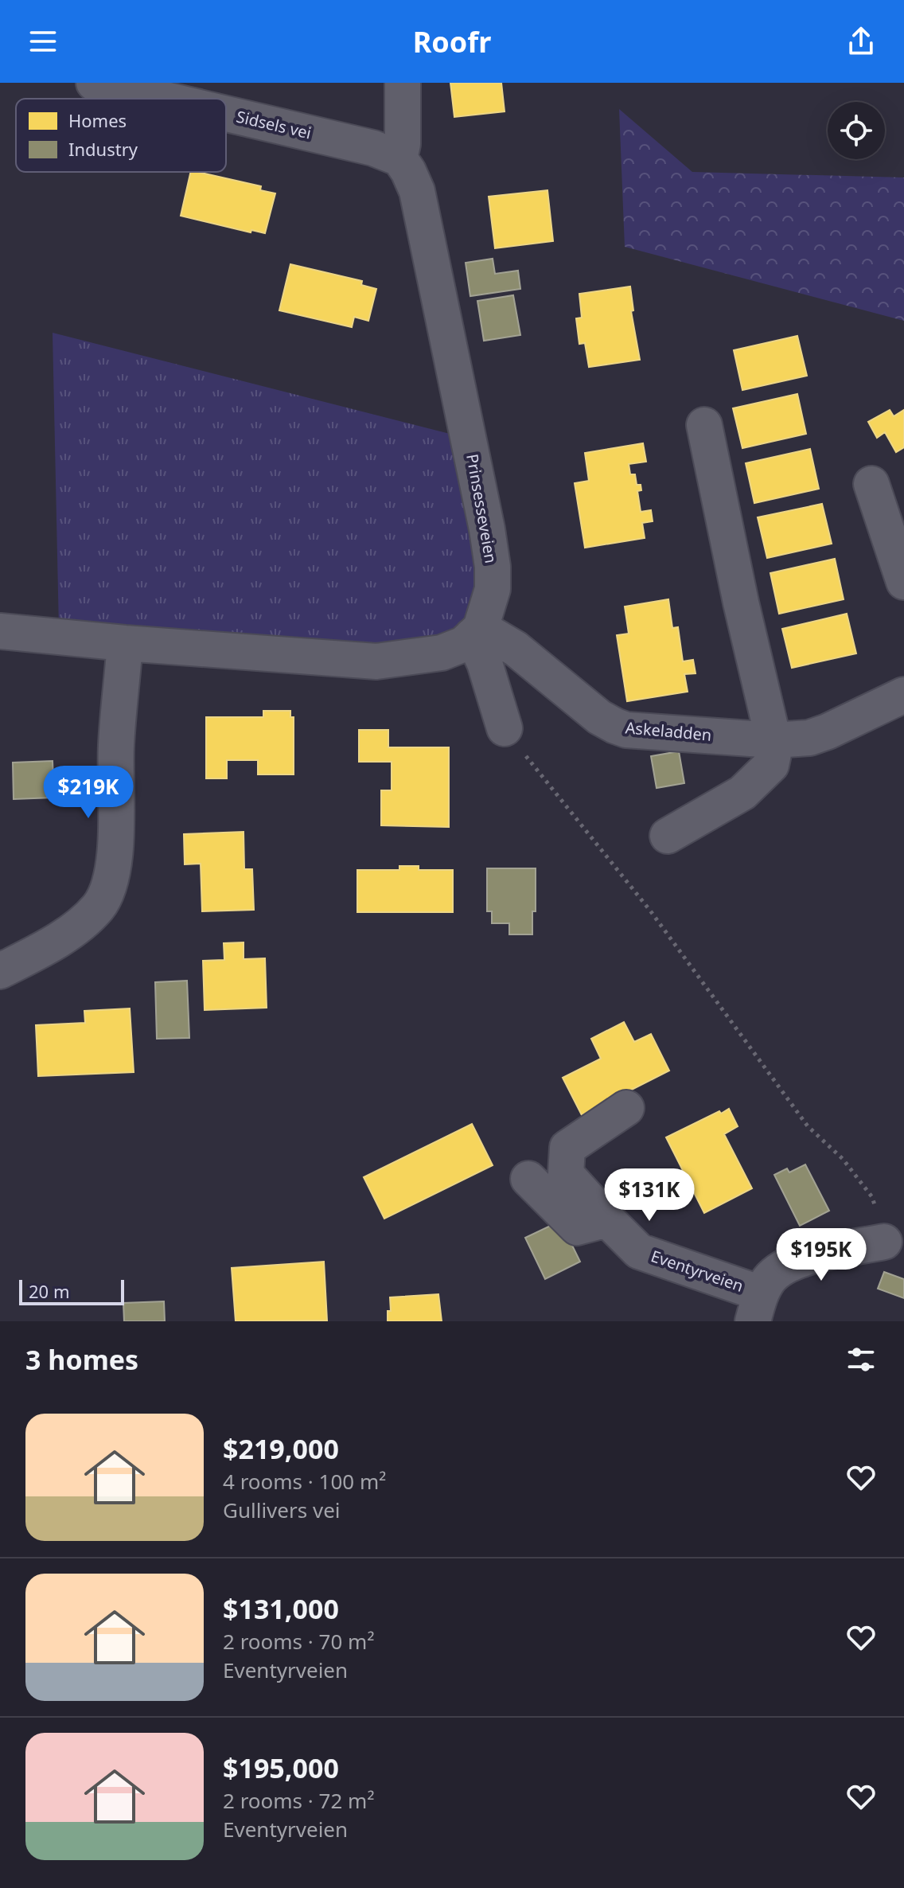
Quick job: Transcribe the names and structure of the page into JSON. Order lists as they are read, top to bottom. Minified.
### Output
{"streets":{"street":["Sidsels vei","Prinsesseveien","Askeladden","Eventyrveien"]},"crossings":[["Sidsels vei","Prinsesseveien"],["Prinsesseveien","Askeladden"]],"legend":["Homes","Industry"],"scale_bar":"20 m","page":{"header":"Roofr","price":["$219K","$131K","$195K"],"scale":"20 m","heading":"3 homes","list":[{"name":"$219,000","note":"4 rooms · 100 m² · Gullivers vei"},{"name":"$131,000","note":"2 rooms · 70 m² · Eventyrveien"},{"name":"$195,000","note":"2 rooms · 72 m² · Eventyrveien"}]}}
